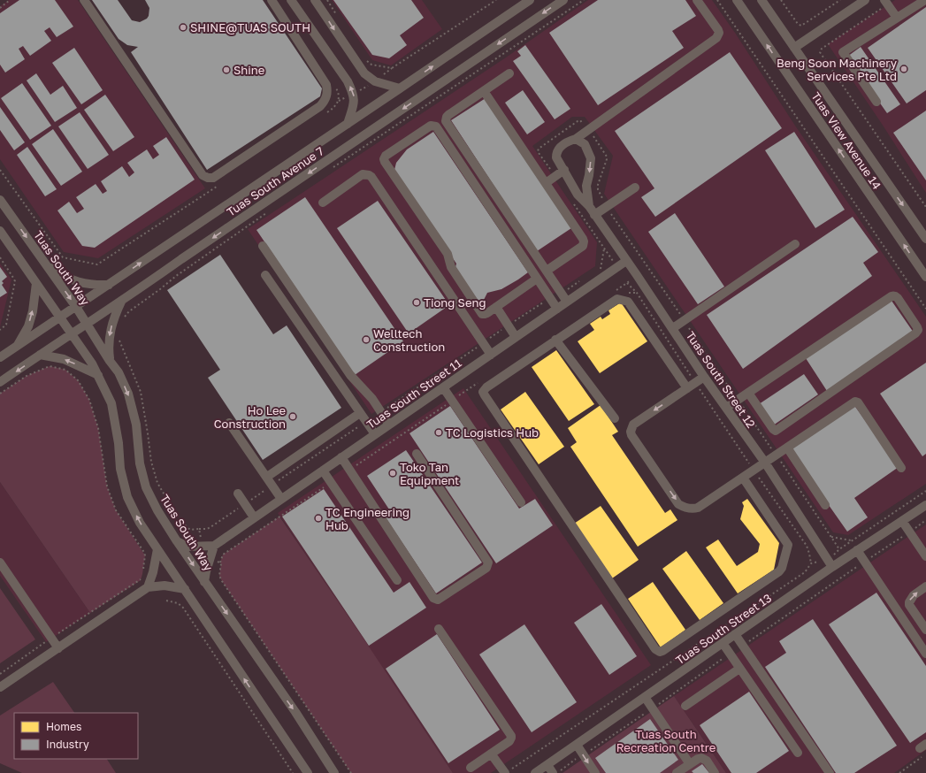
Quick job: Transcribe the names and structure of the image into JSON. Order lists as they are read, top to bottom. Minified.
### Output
{"streets":{"street":["Tuas View Avenue 14","Tuas South Avenue 7","Tuas South Way","Tuas South Street 12","Tuas South Street 11","Tuas South Street 13"]},"crossings":[["Tuas South Avenue 7","Tuas South Way"],["Tuas South Street 12","Tuas South Street 11"],["Tuas South Street 12","Tuas South Street 13"]],"parks":["Tuas South Recreation Centre"],"places":["SHINE@TUAS SOUTH","Beng Soon Machinery Services Pte Ltd","Shine","Tiong Seng","Welltech Construction","Ho Lee Construction","TC Logistics Hub","Toko Tan Equipment","TC Engineering Hub"],"legend":["Homes","Industry"]}
